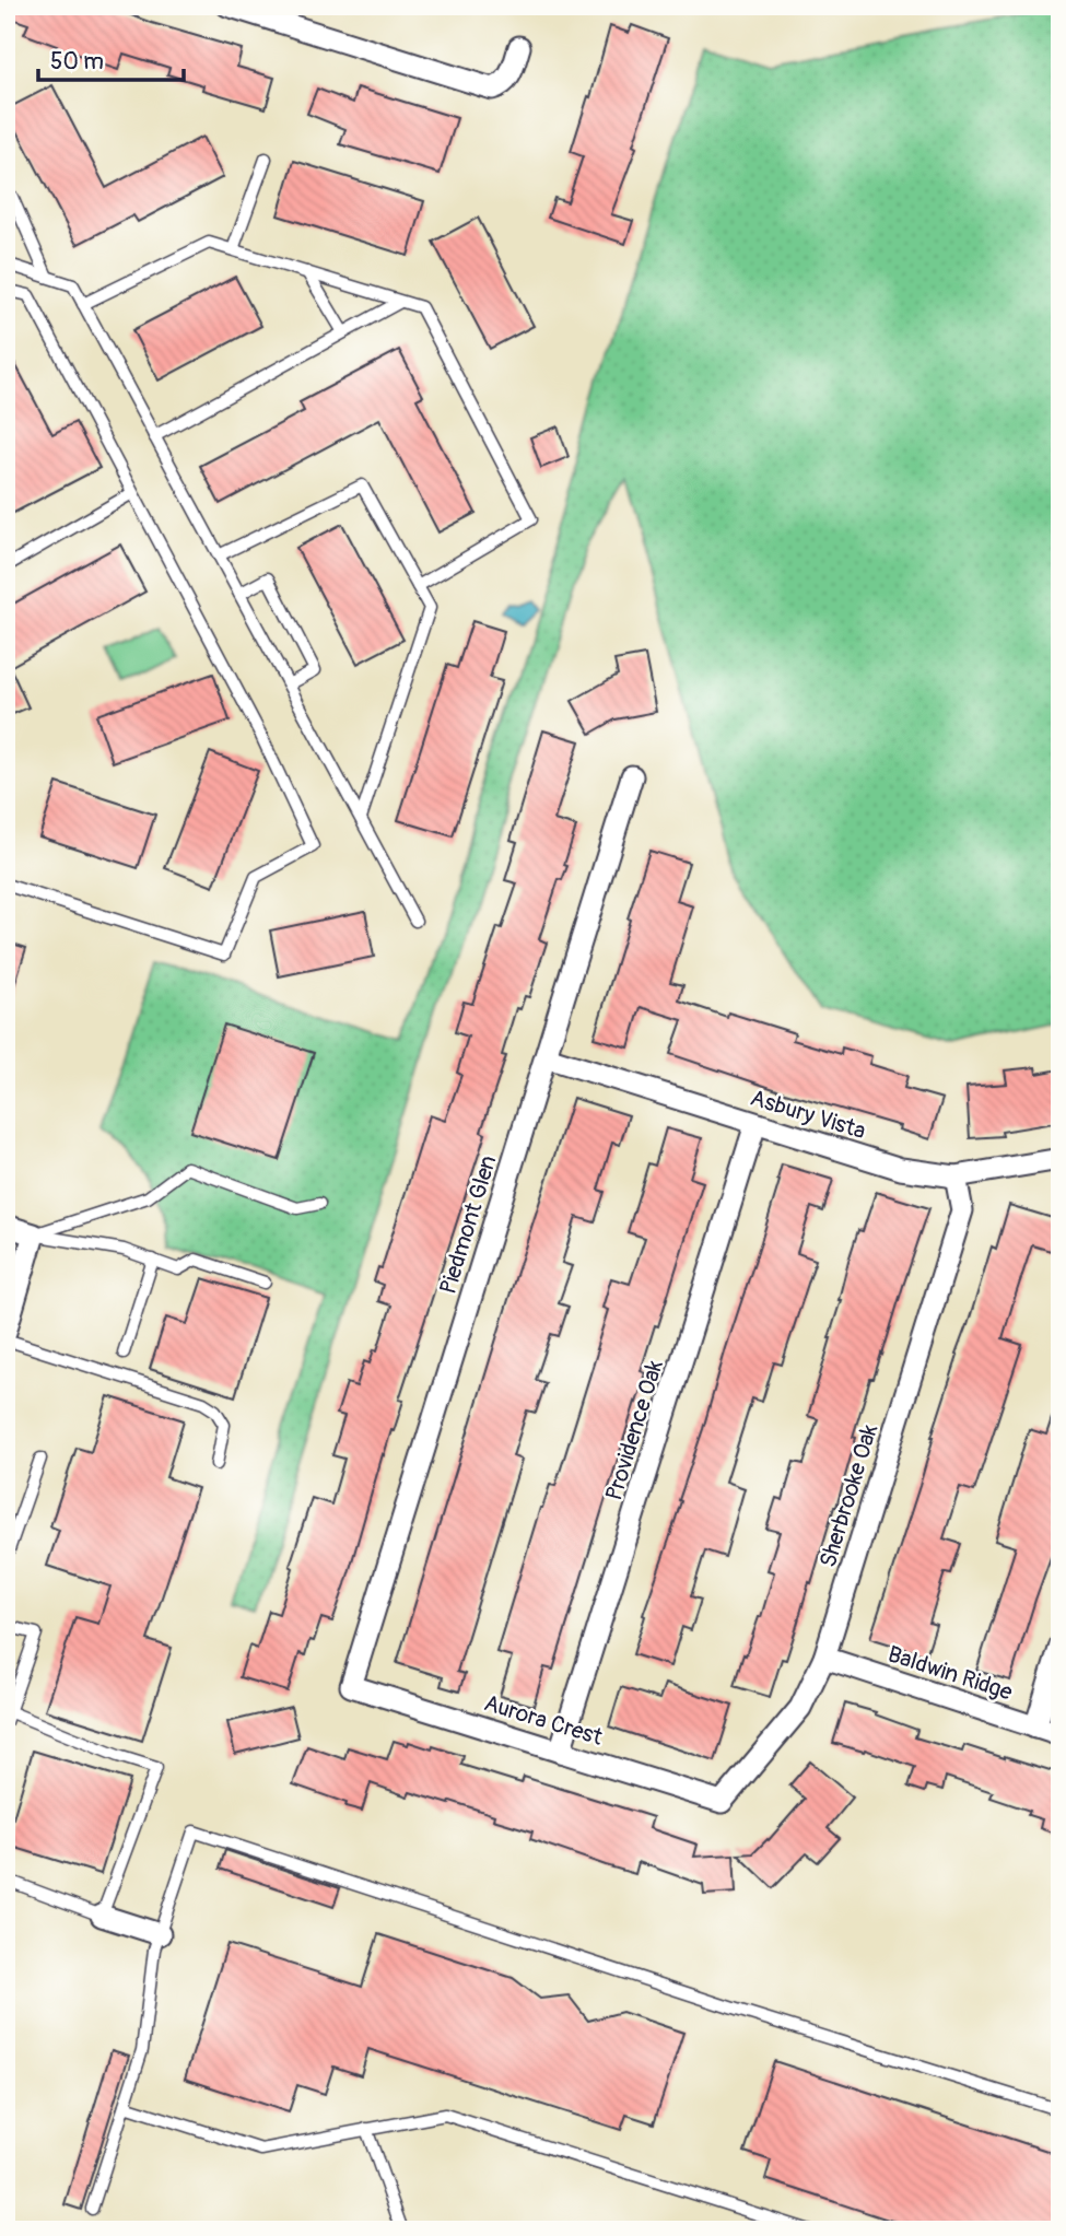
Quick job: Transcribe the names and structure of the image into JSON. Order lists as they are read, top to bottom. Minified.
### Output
{"streets":{"street":["Asbury Vista","Piedmont Glen","Providence Oak","Sherbrooke Oak","Baldwin Ridge","Aurora Crest"]},"crossings":[["Asbury Vista","Piedmont Glen"],["Asbury Vista","Providence Oak"],["Asbury Vista","Sherbrooke Oak"],["Piedmont Glen","Aurora Crest"],["Providence Oak","Aurora Crest"],["Sherbrooke Oak","Baldwin Ridge"],["Sherbrooke Oak","Aurora Crest"]],"scale_bar":"50 m"}
